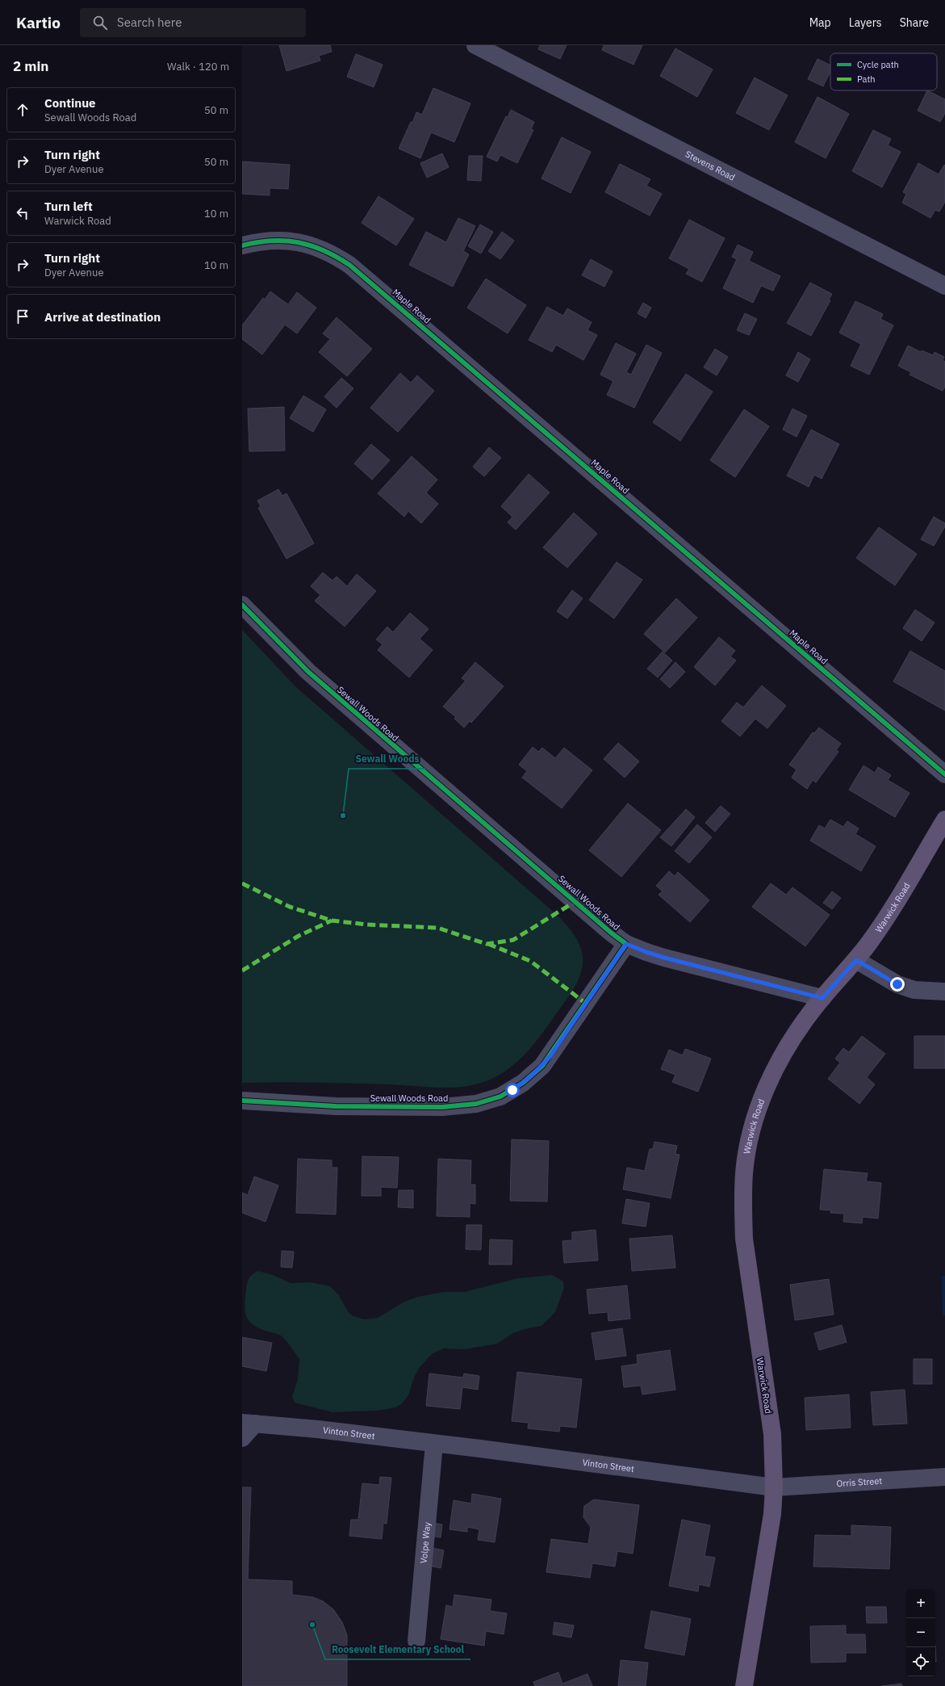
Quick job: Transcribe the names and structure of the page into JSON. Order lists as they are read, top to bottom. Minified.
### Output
{"streets":{"main road":["Warwick Road"],"street":["Stevens Road","Maple Road","Sewall Woods Road","Vinton Street","Orris Street","Volpe Way"]},"crossings":[["Warwick Road","Vinton Street"],["Warwick Road","Orris Street"],["Vinton Street","Orris Street"],["Vinton Street","Volpe Way"]],"places":["Sewall Woods","Roosevelt Elementary School"],"legend":["Cycle path","Path"],"page":{"header":"Kartio","search":"Search here","nav":["Map","Layers","Share"],"heading":["2 min","Walk · 120 m"],"list":[["Continue","Sewall Woods Road","50 m"],["Turn right","Dyer Avenue","50 m"],["Turn left","Warwick Road","10 m"],["Turn right","Dyer Avenue","10 m"],"Arrive at destination"],"map_buttons":["+","−"]}}
